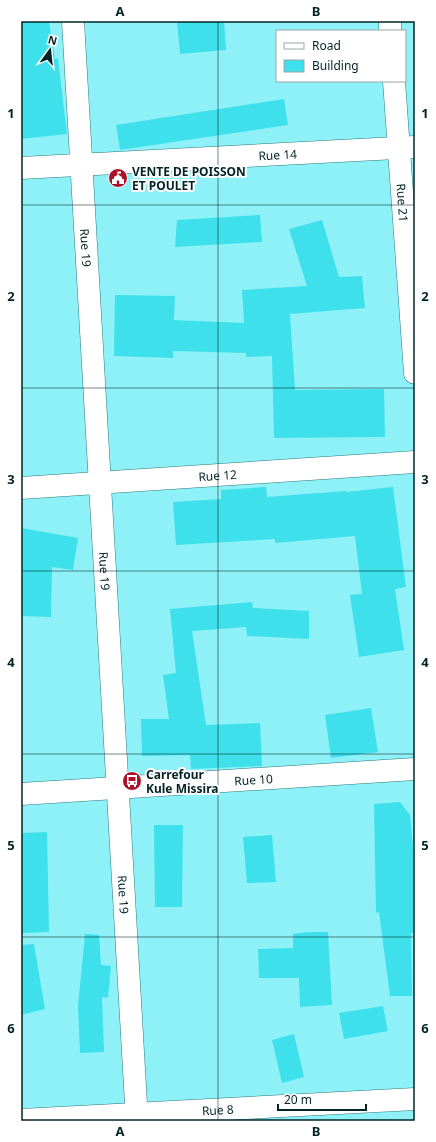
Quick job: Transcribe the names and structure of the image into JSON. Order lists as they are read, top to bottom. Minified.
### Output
{"streets":{"street":["Rue 14","Rue 21","Rue 19","Rue 12","Rue 10","Rue 8"]},"crossings":[["Rue 14","Rue 21"],["Rue 14","Rue 19"],["Rue 19","Rue 12"],["Rue 19","Rue 10"],["Rue 19","Rue 8"]],"places":{"public building":["VENTE DE POISSON ET POULET"],"bus stop":["Carrefour Kule Missira"]},"legend":["Road","Building"],"scale_bar":"20 m","north":"top","grid":{"columns":["A","B"],"rows":["1","2","3","4","5","6"]}}
